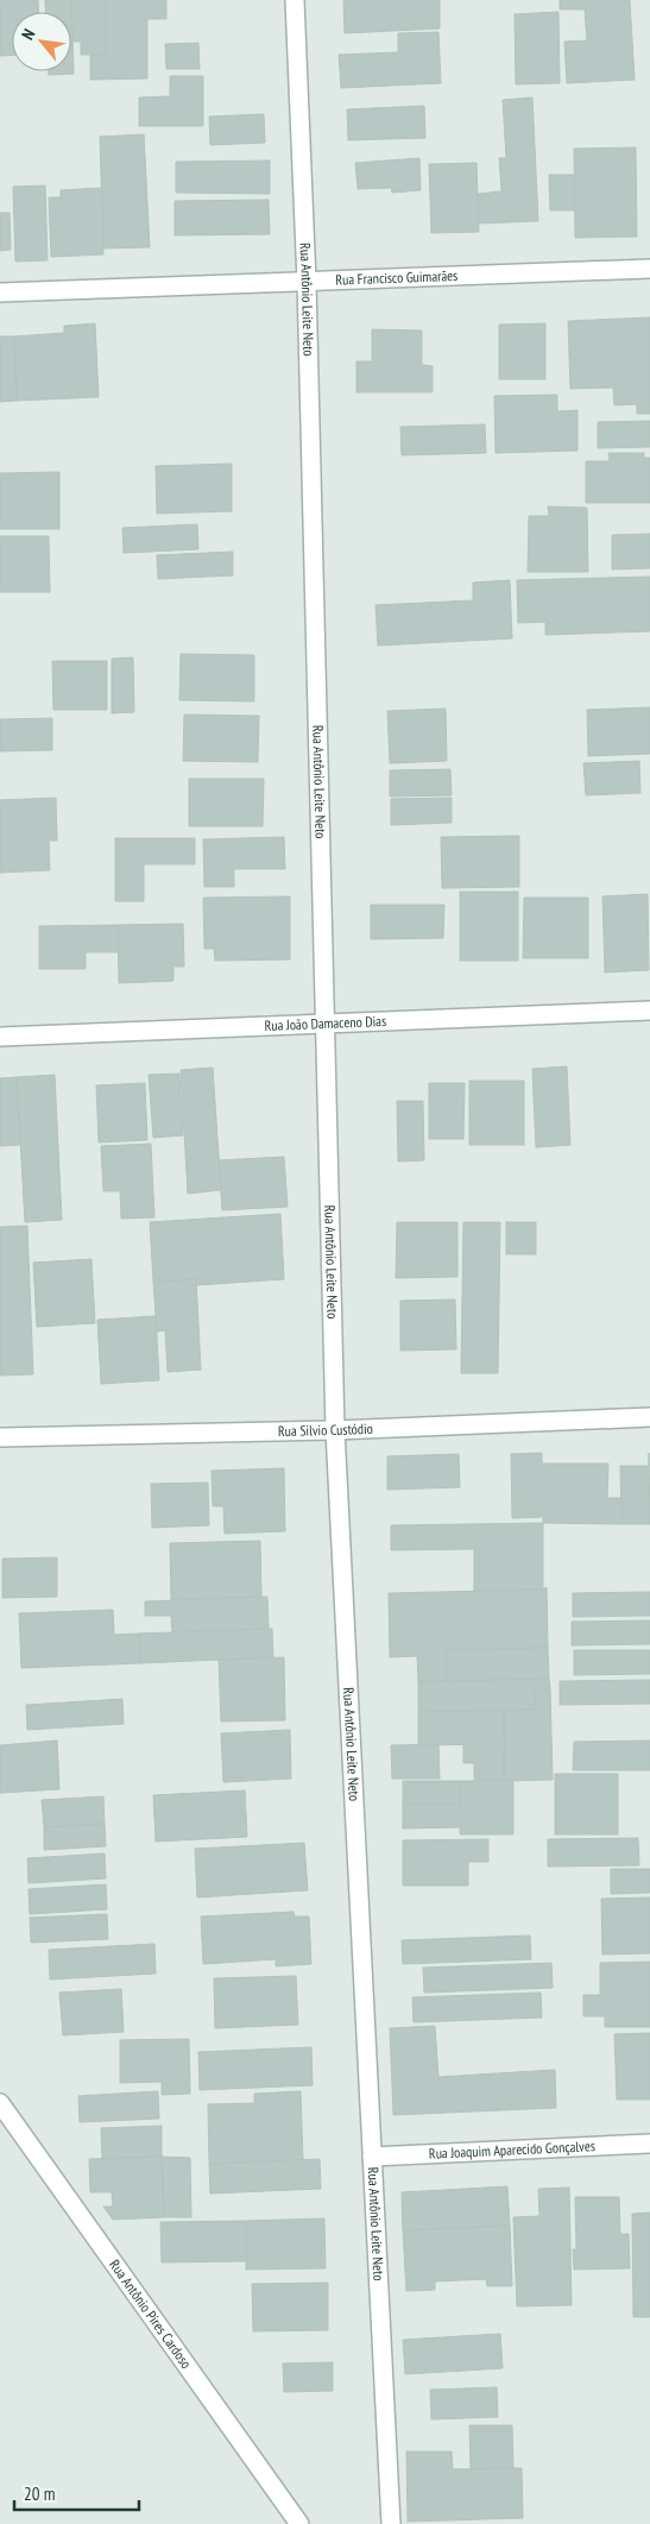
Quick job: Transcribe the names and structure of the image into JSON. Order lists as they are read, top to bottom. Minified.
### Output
{"streets":{"street":["Rua Francisco Guimarães","Rua Antônio Leite Neto","Rua João Damaceno Dias","Rua Silvio Custódio","Rua Joaquim Aparecido Gonçalves","Rua Antônio Pires Cardoso"]},"crossings":[["Rua Francisco Guimarães","Rua Antônio Leite Neto"],["Rua Antônio Leite Neto","Rua João Damaceno Dias"],["Rua Antônio Leite Neto","Rua Silvio Custódio"],["Rua Antônio Leite Neto","Rua Joaquim Aparecido Gonçalves"]],"scale_bar":"20 m","north":"top left"}
